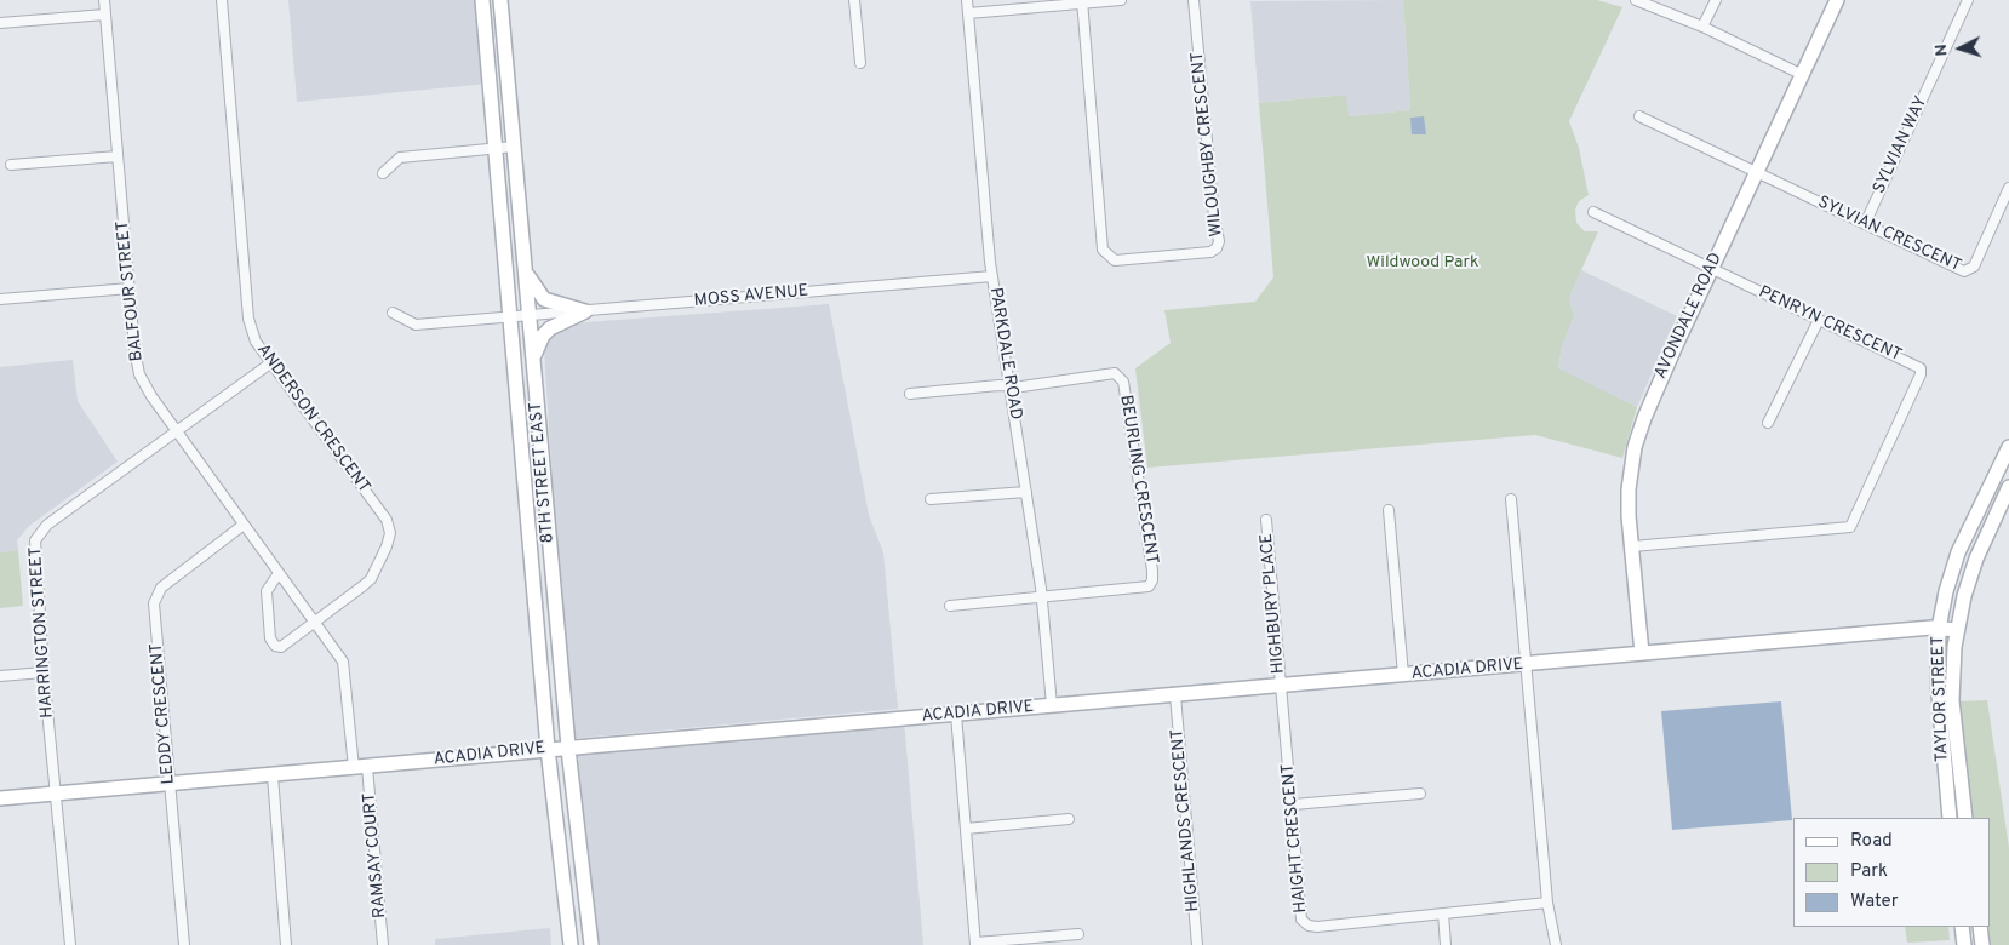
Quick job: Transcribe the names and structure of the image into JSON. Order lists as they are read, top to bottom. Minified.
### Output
{"streets":{"main road":["AVONDALE ROAD","8TH STREET EAST","ACADIA DRIVE","TAYLOR STREET"],"street":["WILOUGHBY CRESCENT","SYLVIAN WAY","SYLVIAN CRESCENT","BALFOUR STREET","MOSS AVENUE","PENRYN CRESCENT","PARKDALE ROAD","ANDERSON CRESCENT","BEURLING CRESCENT","HIGHBURY PLACE","HARRINGTON STREET","LEDDY CRESCENT","HIGHLANDS CRESCENT","HAIGHT CRESCENT","RAMSAY COURT"]},"crossings":[["SYLVIAN WAY","SYLVIAN CRESCENT"],["SYLVIAN CRESCENT","AVONDALE ROAD"],["BALFOUR STREET","ANDERSON CRESCENT"],["BALFOUR STREET","HARRINGTON STREET"],["BALFOUR STREET","ACADIA DRIVE"],["BALFOUR STREET","LEDDY CRESCENT"],["BALFOUR STREET","RAMSAY COURT"],["MOSS AVENUE","PARKDALE ROAD"],["MOSS AVENUE","8TH STREET EAST"],["AVONDALE ROAD","PENRYN CRESCENT"],["AVONDALE ROAD","ACADIA DRIVE"],["PARKDALE ROAD","BEURLING CRESCENT"],["PARKDALE ROAD","ACADIA DRIVE"],["ANDERSON CRESCENT","HARRINGTON STREET"],["8TH STREET EAST","ACADIA DRIVE"],["HIGHBURY PLACE","ACADIA DRIVE"],["HIGHBURY PLACE","HAIGHT CRESCENT"],["HARRINGTON STREET","ACADIA DRIVE"],["ACADIA DRIVE","TAYLOR STREET"],["ACADIA DRIVE","LEDDY CRESCENT"],["ACADIA DRIVE","HIGHLANDS CRESCENT"],["ACADIA DRIVE","HAIGHT CRESCENT"],["ACADIA DRIVE","RAMSAY COURT"]],"parks":["Wildwood Park"],"legend":["Road","Park","Water"],"north":"left"}
